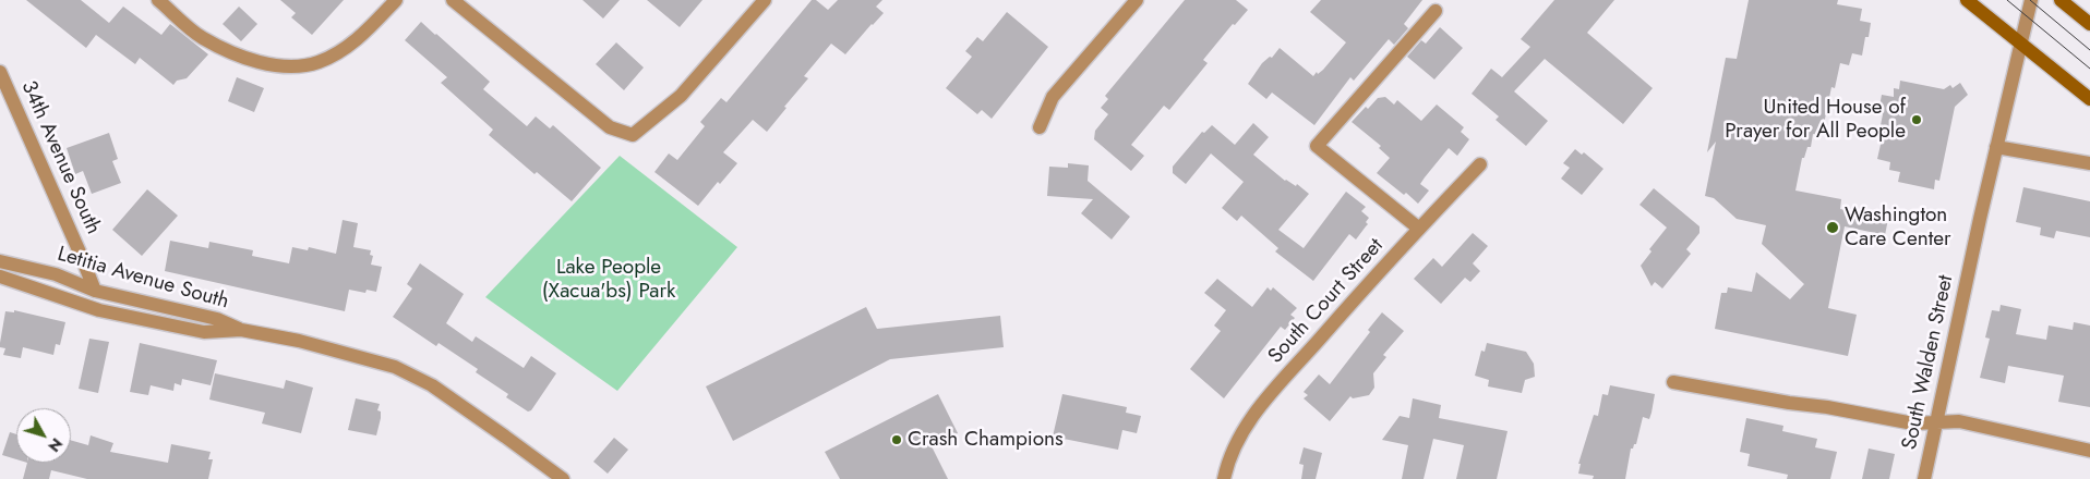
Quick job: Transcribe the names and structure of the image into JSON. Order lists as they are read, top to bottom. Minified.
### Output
{"streets":{"street":["34th Avenue South","Letitia Avenue South","South Court Street","South Walden Street"]},"crossings":[["34th Avenue South","Letitia Avenue South"]],"parks":["Lake People (Xacua'bs) Park"],"places":["United House of Prayer for All People","Washington Care Center","Crash Champions"],"north":"bottom right"}
